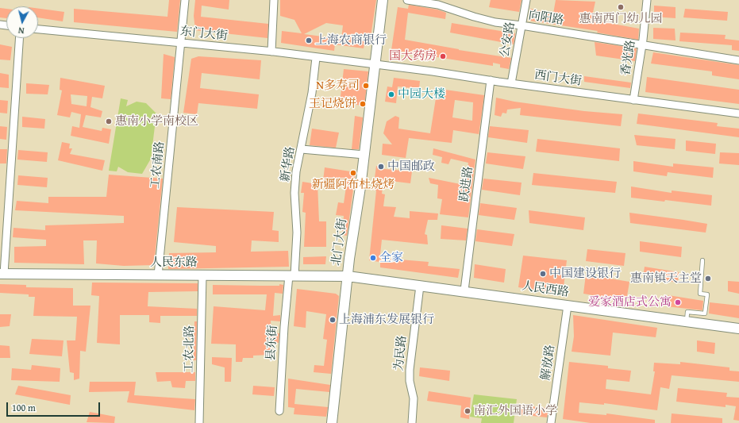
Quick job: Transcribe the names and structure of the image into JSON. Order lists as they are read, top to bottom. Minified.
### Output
{"streets":{"street":["向阳路","东门大街","公安路","香光路","西门大街","新华路","工农南路","跃进路","北门大街","人民东路","人民西路","县东街","工农北路","为民路","解放路"]},"crossings":[["向阳路","公安路"],["向阳路","香光路"],["东门大街","西门大街"],["东门大街","新华路"],["东门大街","工农南路"],["东门大街","北门大街"],["公安路","西门大街"],["香光路","西门大街"],["西门大街","跃进路"],["西门大街","北门大街"],["新华路","人民东路"],["新华路","县东街"],["工农南路","人民东路"],["跃进路","人民西路"],["北门大街","人民东路"],["北门大街","人民西路"],["人民东路","人民西路"],["人民东路","县东街"],["人民东路","工农北路"],["人民西路","为民路"],["人民西路","解放路"]],"places":["惠南西门幼儿园","上海农商银行","国大药房","N多寿司","中园大楼","王记烧饼","惠南小学南校区","中国邮政","新疆阿布杜烧烤","全家","中国建设银行","惠南镇天主堂","爱家酒店式公寓","上海浦东发展银行","南汇外国语小学"],"scale_bar":"100 m","north":"bottom"}
